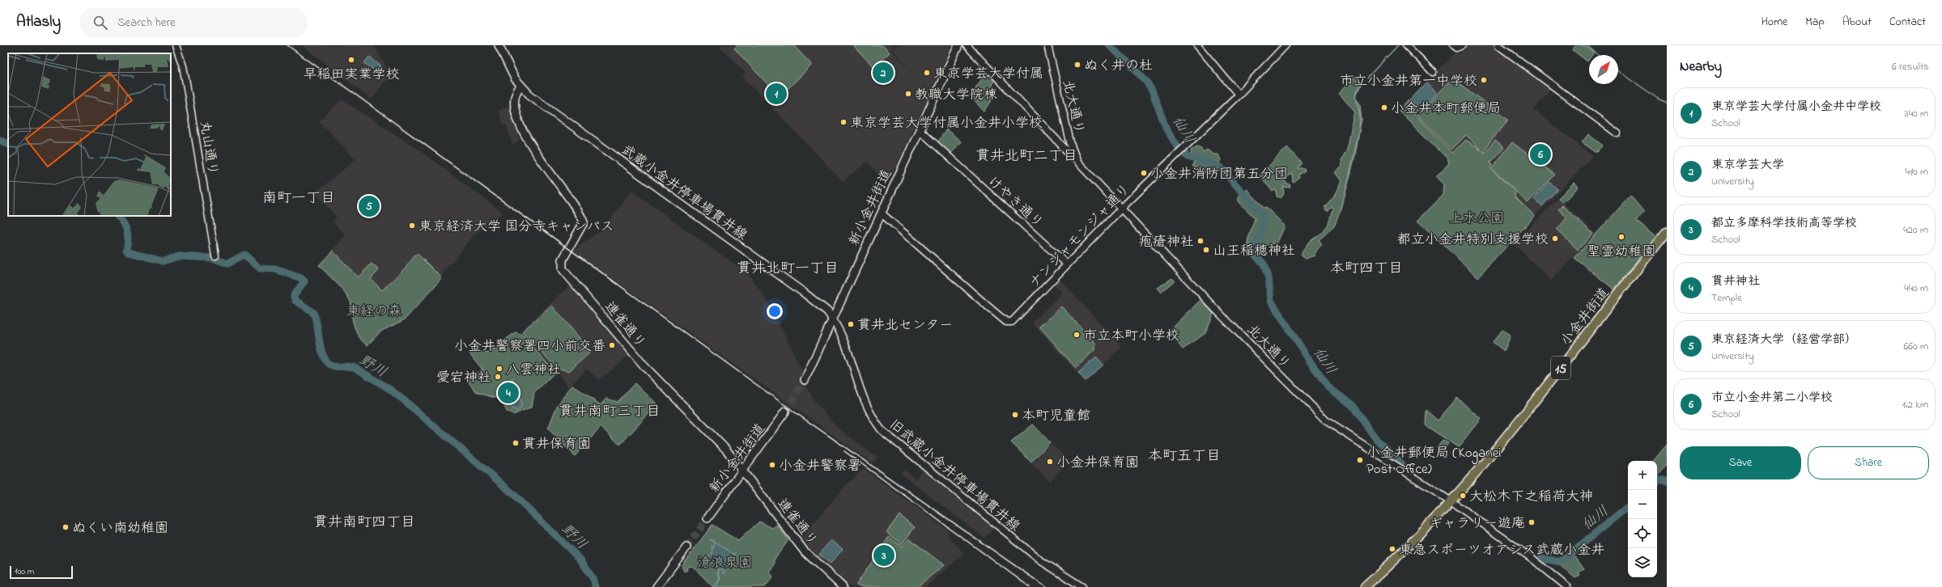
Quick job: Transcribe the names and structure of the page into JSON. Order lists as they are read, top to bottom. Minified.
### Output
{"streets":{"main road":["武蔵小金井停車場貫井線","新小金井街道","小金井街道","連雀通り","15"],"street":["北大通り","丸山通り","けやき通り","ナンジャモンジャ通り","旧武蔵小金井停車場貫井線"]},"crossings":[["北大通り","ナンジャモンジャ通り"],["北大通り","小金井街道"],["武蔵小金井停車場貫井線","新小金井街道"],["武蔵小金井停車場貫井線","連雀通り"],["武蔵小金井停車場貫井線","旧武蔵小金井停車場貫井線"],["けやき通り","新小金井街道"],["けやき通り","ナンジャモンジャ通り"],["新小金井街道","ナンジャモンジャ通り"],["新小金井街道","連雀通り"],["新小金井街道","旧武蔵小金井停車場貫井線"]],"districts":["貫井北町二丁目","南町一丁目","貫井北町一丁目","本町四丁目","貫井南町三丁目","本町五丁目","貫井南町四丁目"],"water":["仙川","野川"],"parks":["上水公園","東経の森","滄浪泉園"],"places":["早稲田実業学校","ぬく井の杜","東京学芸大学付属","市立小金井第一中学校","教職大学院棟","小金井本町郵便局","東京学芸大学付属小金井小学校","小金井消防団第五分団","東京経済大学 国分寺キャンパス","聖霊幼稚園","都立小金井特別支援学校","疱瘡神社","山王稲穂神社","貫井北センター","市立本町小学校","小金井警察署四小前交番","八雲神社","愛宕神社","本町児童館","貫井保育園","小金井郵便局 (Koganei Post Office)","小金井保育園","小金井警察署","大松木下之稲荷大神","ギャラリー遊庵","ぬくい南幼稚園","東急スポーツオアシス武蔵小金井"],"scale_bar":"100 m","north":"top right","page":{"header":"Atlasly","search":"Search here","nav":["Home","Map","About","Contact"],"heading":["Nearby","6 results"],"pins":["2","1","6","5","4","3"],"list":[{"mark":"1","name":"東京学芸大学付属小金井中学校","note":"School","value":"340 m"},{"mark":"2","name":"東京学芸大学","note":"University","value":"410 m"},{"mark":"3","name":"都立多摩科学技術高等学校","note":"School","value":"420 m"},{"mark":"4","name":"貫井神社","note":"Temple","value":"440 m"},{"mark":"5","name":"東京経済大学（経営学部）","note":"University","value":"660 m"},{"mark":"6","name":"市立小金井第二小学校","note":"School","value":"1.2 km"}],"buttons":["Save","Share"],"map_buttons":["+","−"],"scale":"100 m"}}
